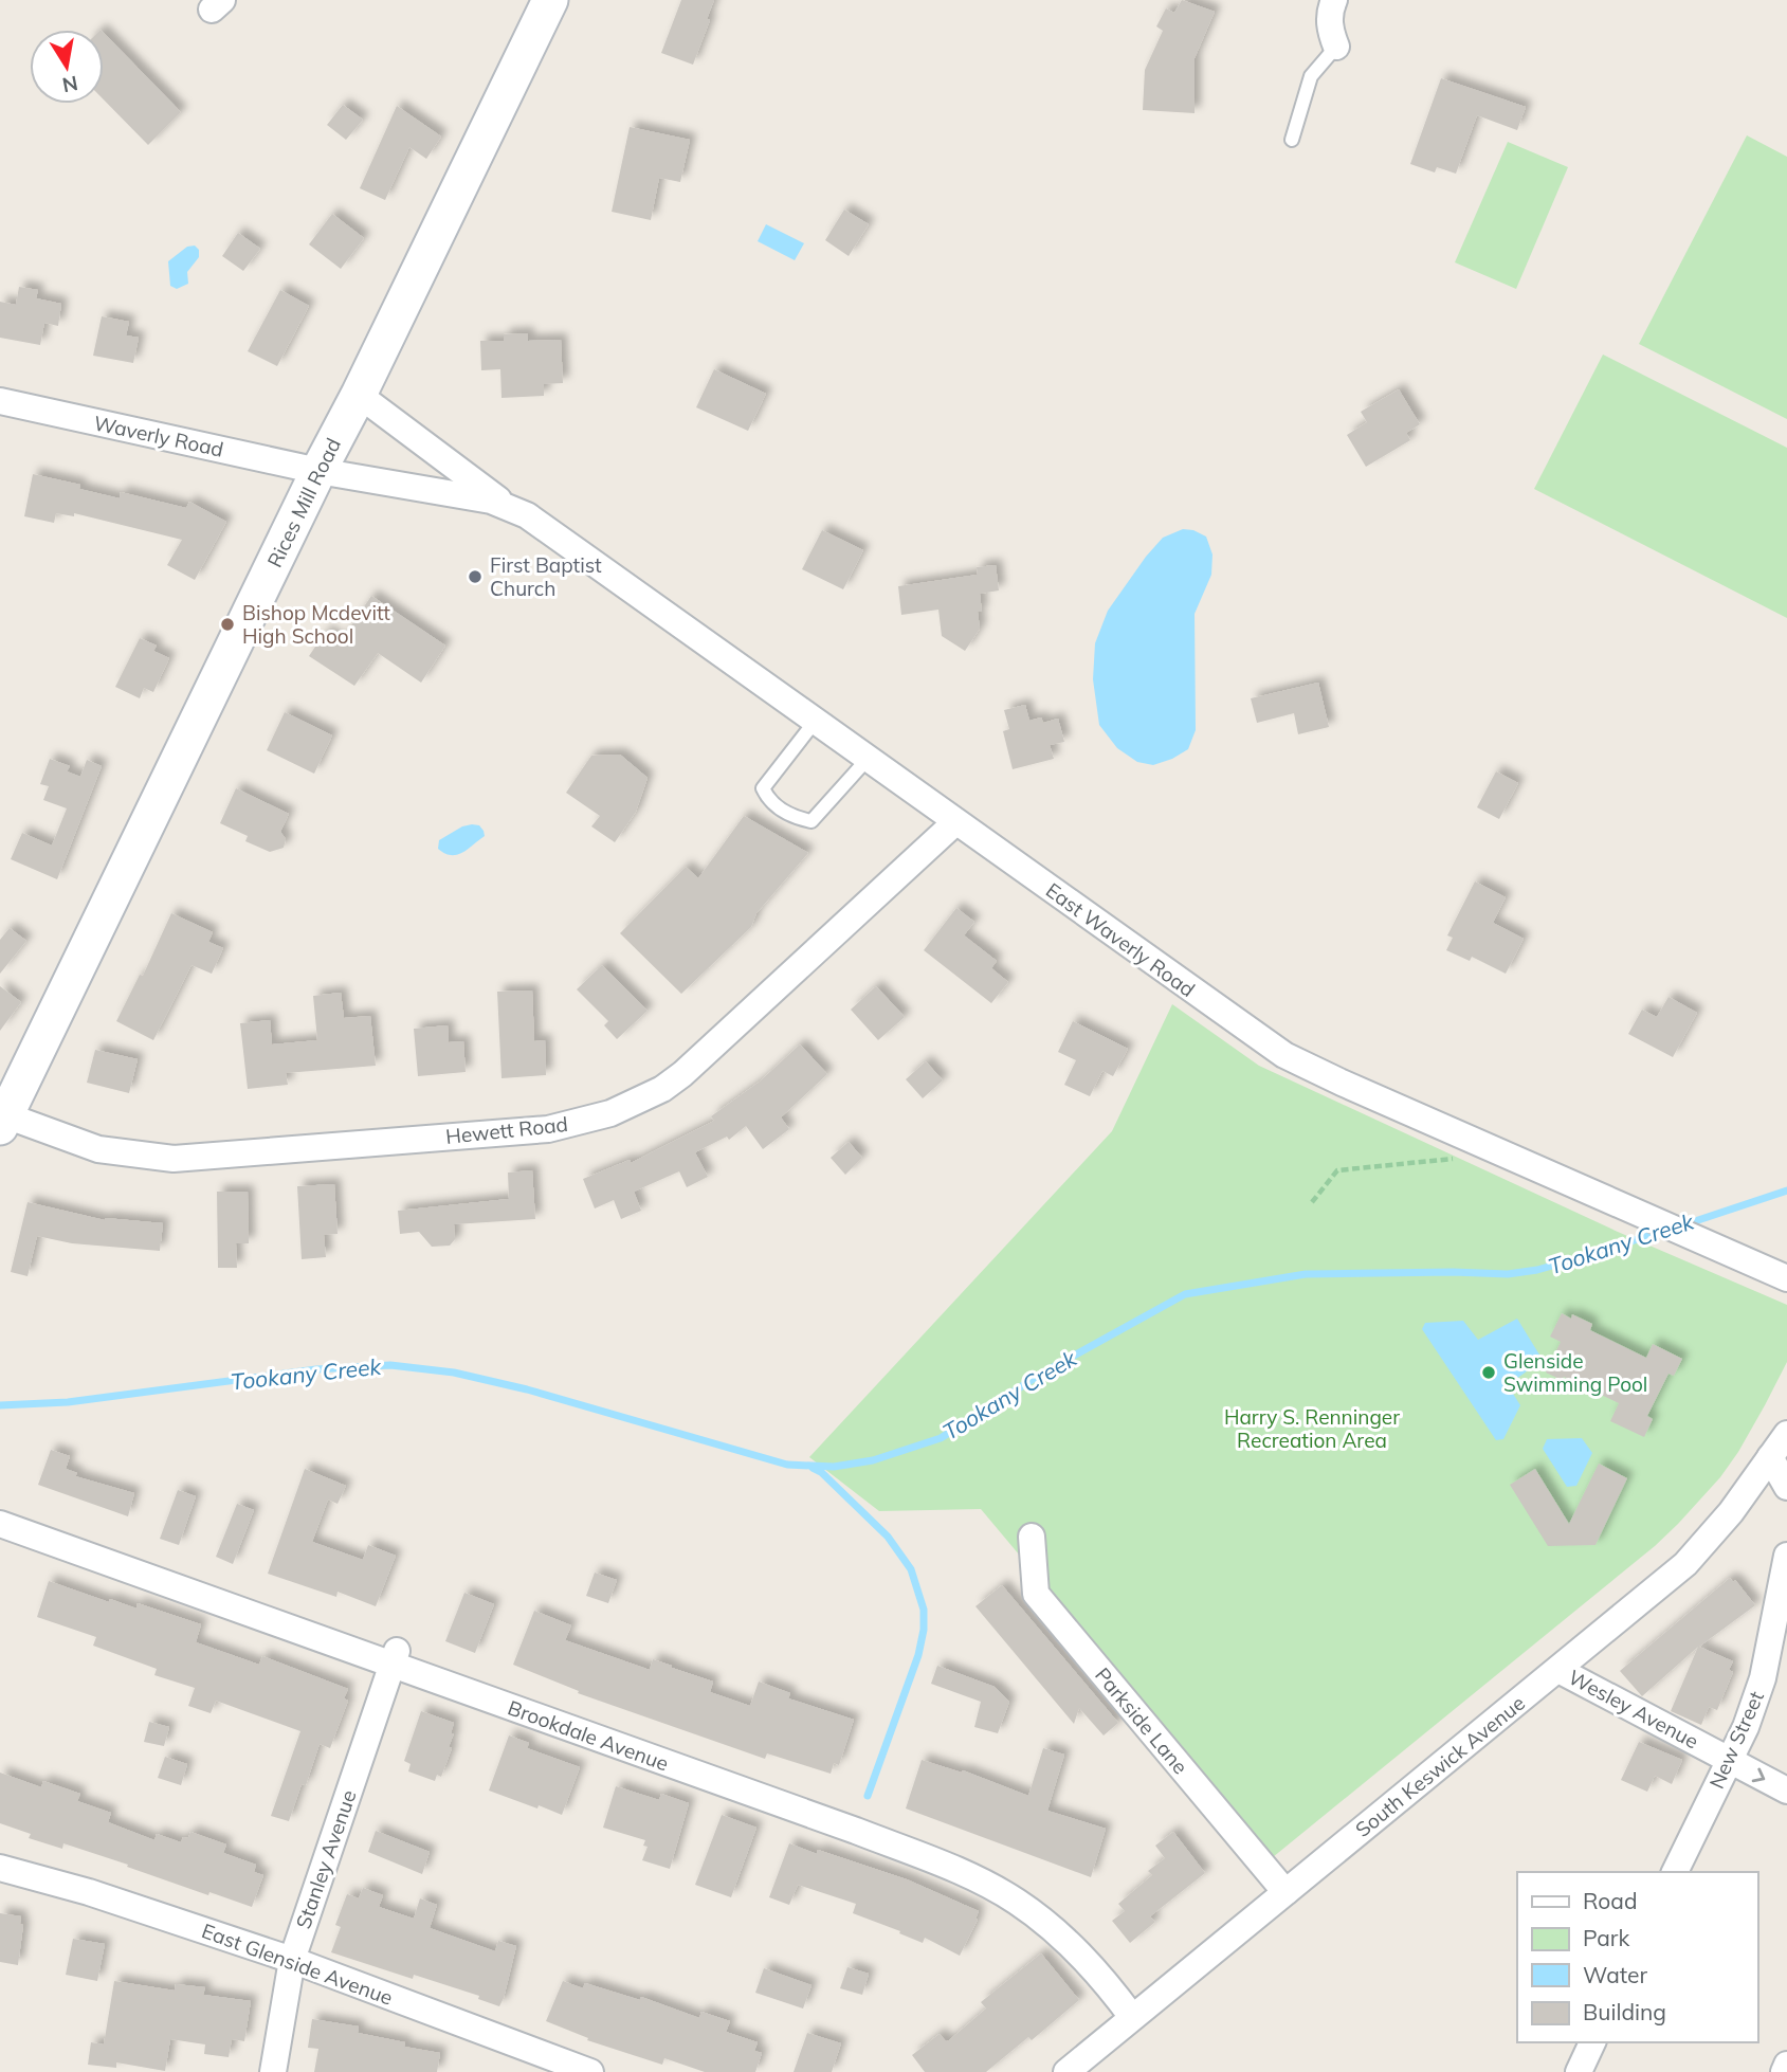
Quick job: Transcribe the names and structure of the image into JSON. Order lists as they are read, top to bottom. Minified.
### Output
{"streets":{"street":["Waverly Road","Rices Mill Road","East Waverly Road","Hewett Road","Wesley Avenue","Parkside Lane","Brookdale Avenue","New Street","South Keswick Avenue","Stanley Avenue","East Glenside Avenue"]},"crossings":[["Waverly Road","Rices Mill Road"],["Waverly Road","East Waverly Road"],["Rices Mill Road","East Waverly Road"],["Rices Mill Road","Hewett Road"],["East Waverly Road","Hewett Road"],["Wesley Avenue","New Street"],["Wesley Avenue","South Keswick Avenue"],["Parkside Lane","South Keswick Avenue"],["Brookdale Avenue","South Keswick Avenue"],["Brookdale Avenue","Stanley Avenue"],["Stanley Avenue","East Glenside Avenue"]],"water":["Tookany Creek"],"parks":["Harry S. Renninger Recreation Area"],"places":["First Baptist Church","Bishop Mcdevitt High School","Glenside Swimming Pool"],"legend":["Road","Park","Water","Building"],"north":"bottom"}
